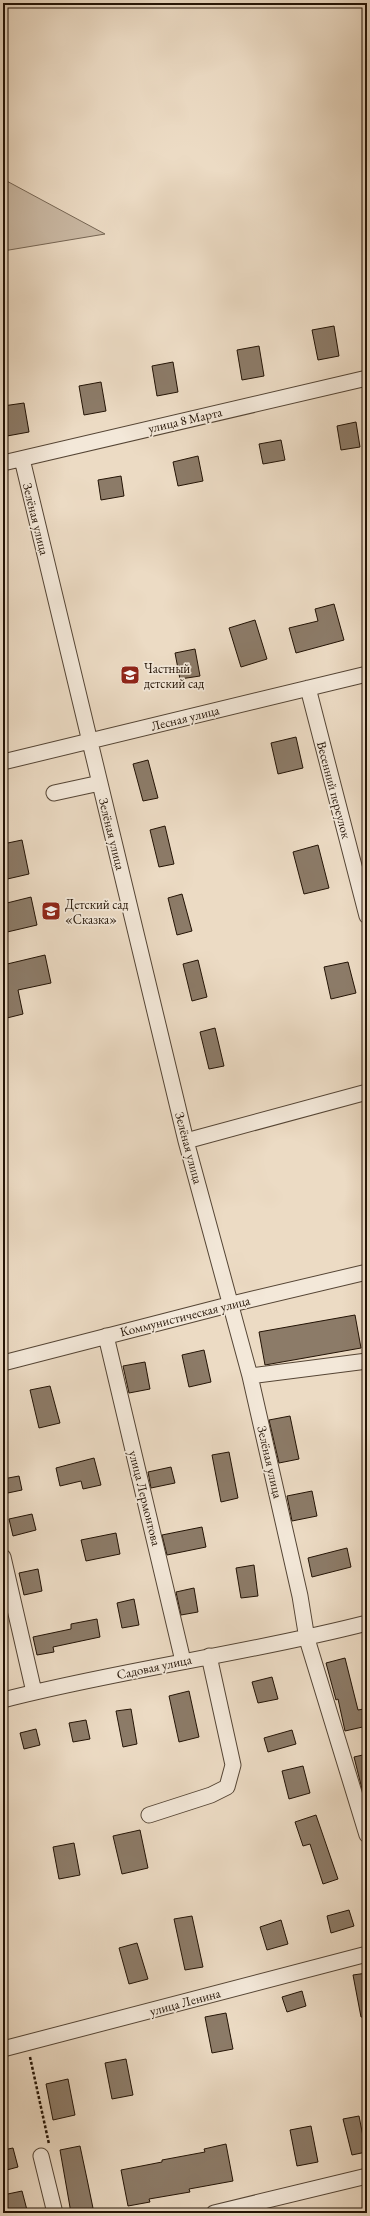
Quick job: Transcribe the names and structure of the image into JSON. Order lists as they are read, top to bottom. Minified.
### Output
{"streets":{"street":["улица 8 Марта","Зелёная улица","Лесная улица","Весенний переулок","Коммунистическая улица","улица Лермонтова","Садовая улица","улица Ленина"]},"crossings":[["улица 8 Марта","Зелёная улица"],["Зелёная улица","Лесная улица"],["Зелёная улица","Коммунистическая улица"],["Зелёная улица","Садовая улица"],["Лесная улица","Весенний переулок"],["Коммунистическая улица","улица Лермонтова"],["улица Лермонтова","Садовая улица"]],"places":{"school or university":["Частный детский сад","Детский сад «Сказка»"]}}
